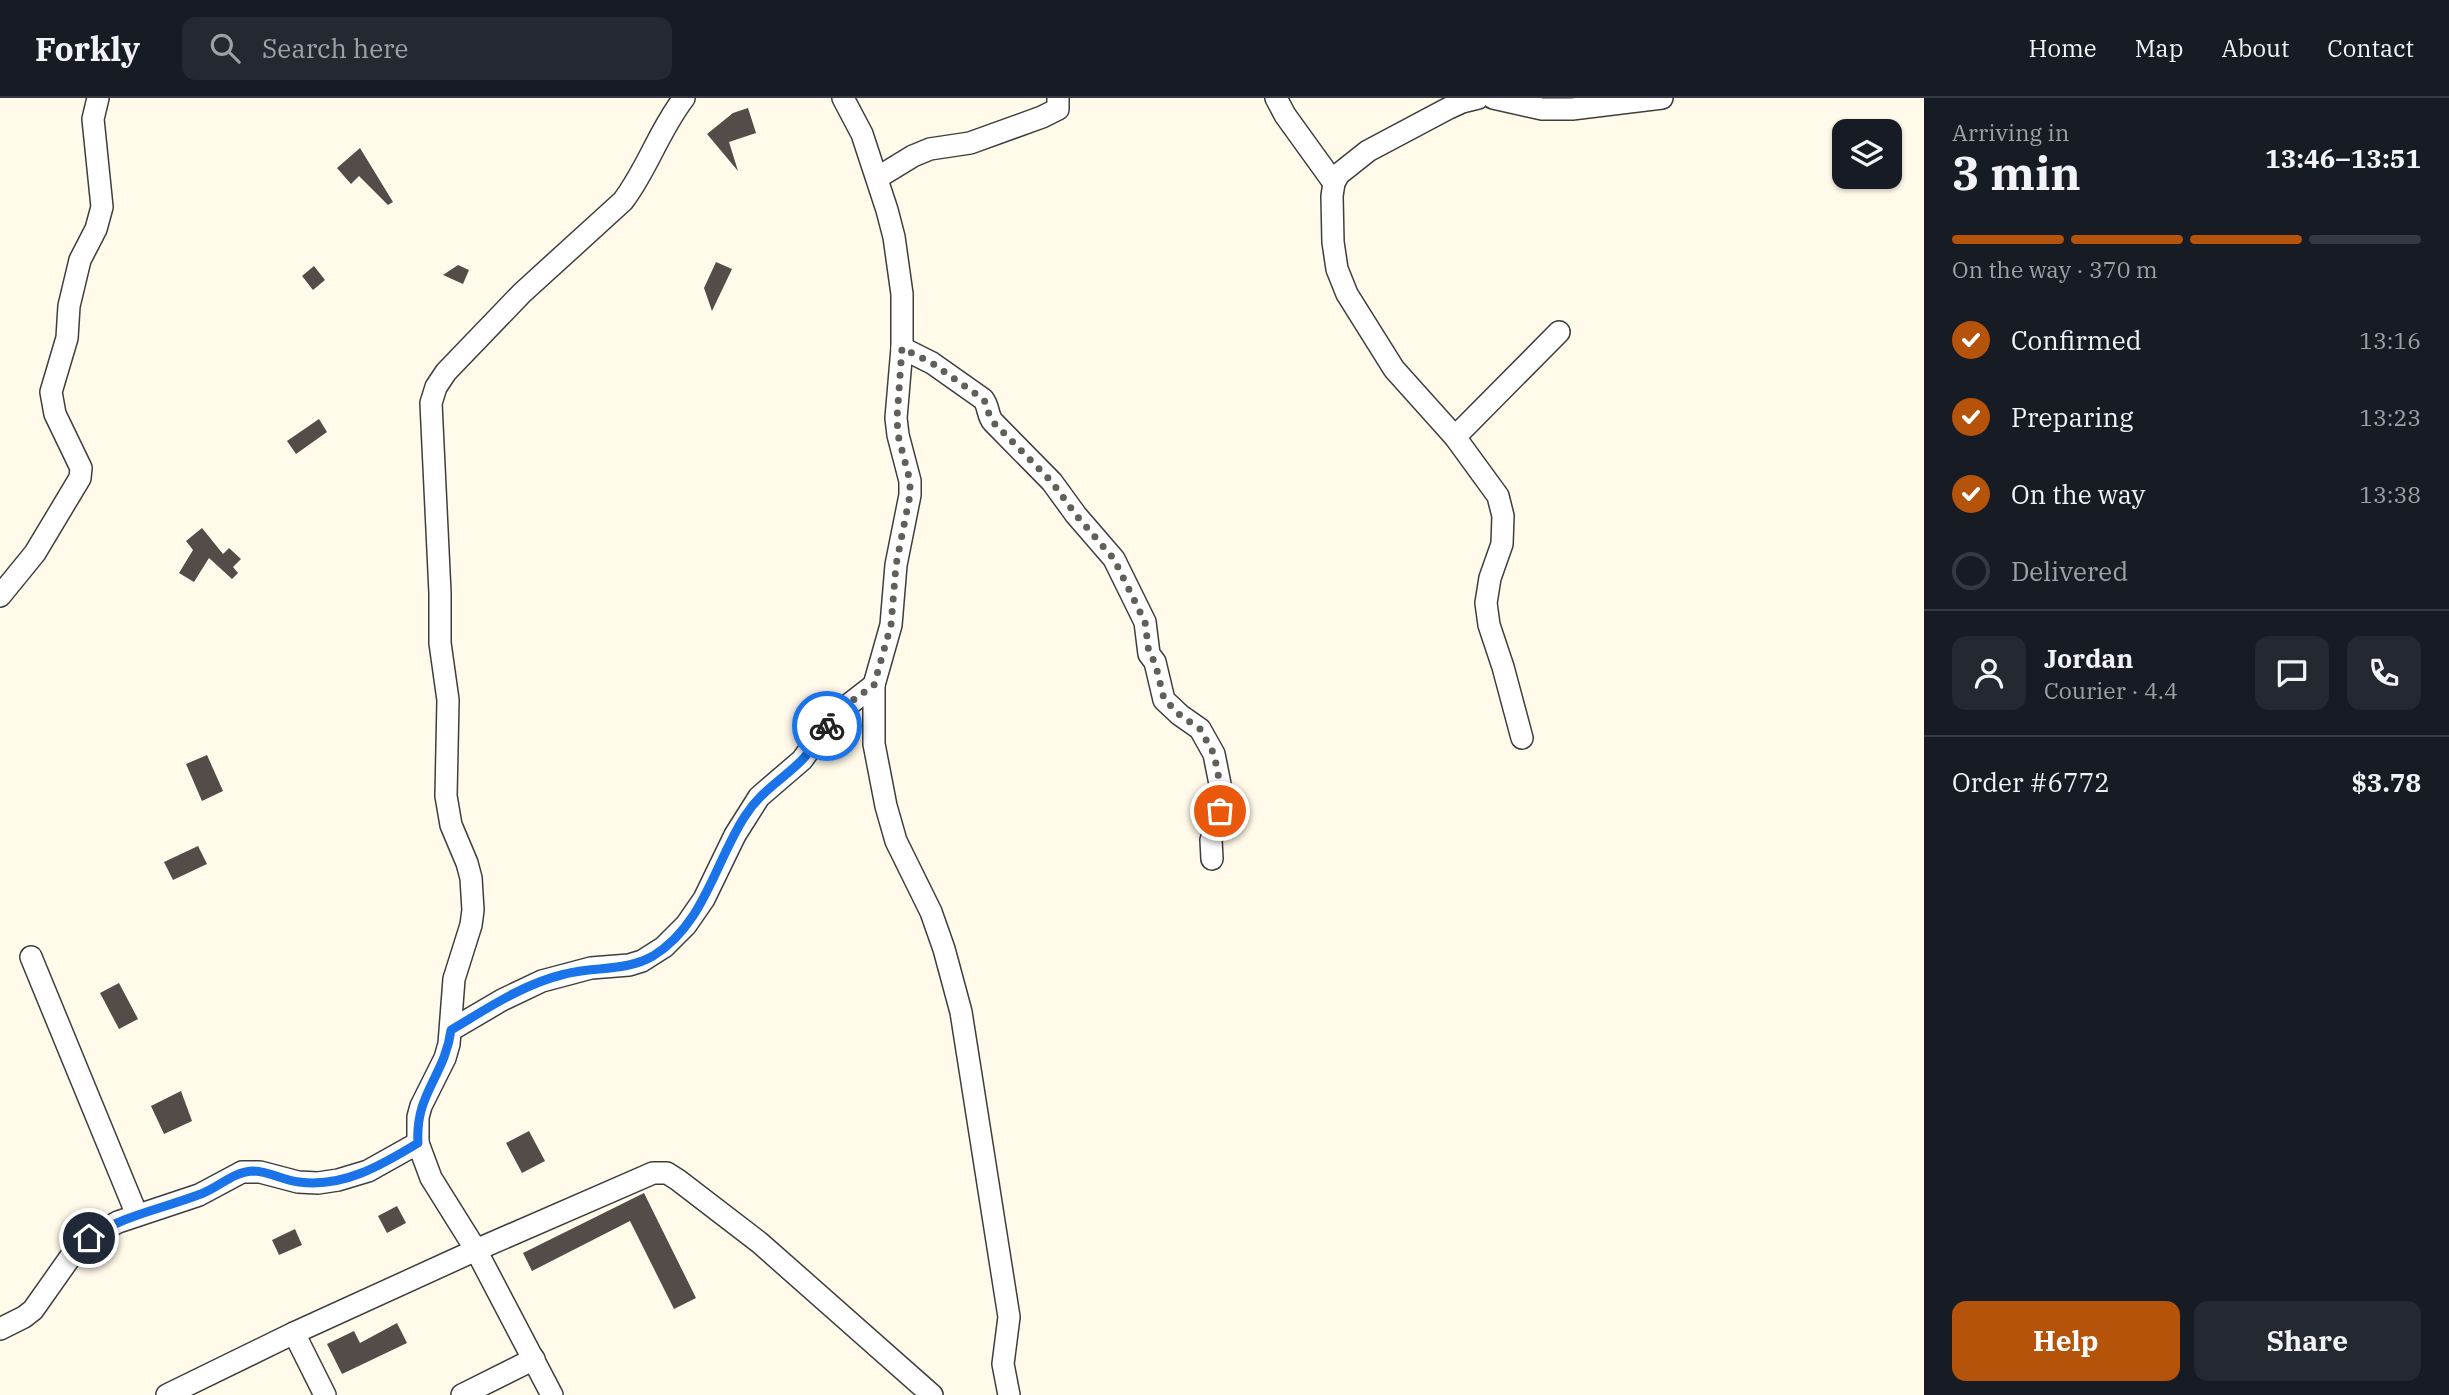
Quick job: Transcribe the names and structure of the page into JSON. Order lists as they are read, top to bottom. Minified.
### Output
{"page":{"header":"Forkly","search":"Search here","nav":["Home","Map","About","Contact"],"heading":["3 min","Arriving in","13:46–13:51"],"panel":["Jordan","Courier · 4.4","Order #6772","$3.78"],"bar":"On the way · 370 m","list":[["Confirmed","13:16"],["Preparing","13:23"],["On the way","13:38"],"Delivered"],"buttons":["Help","Share"]}}
